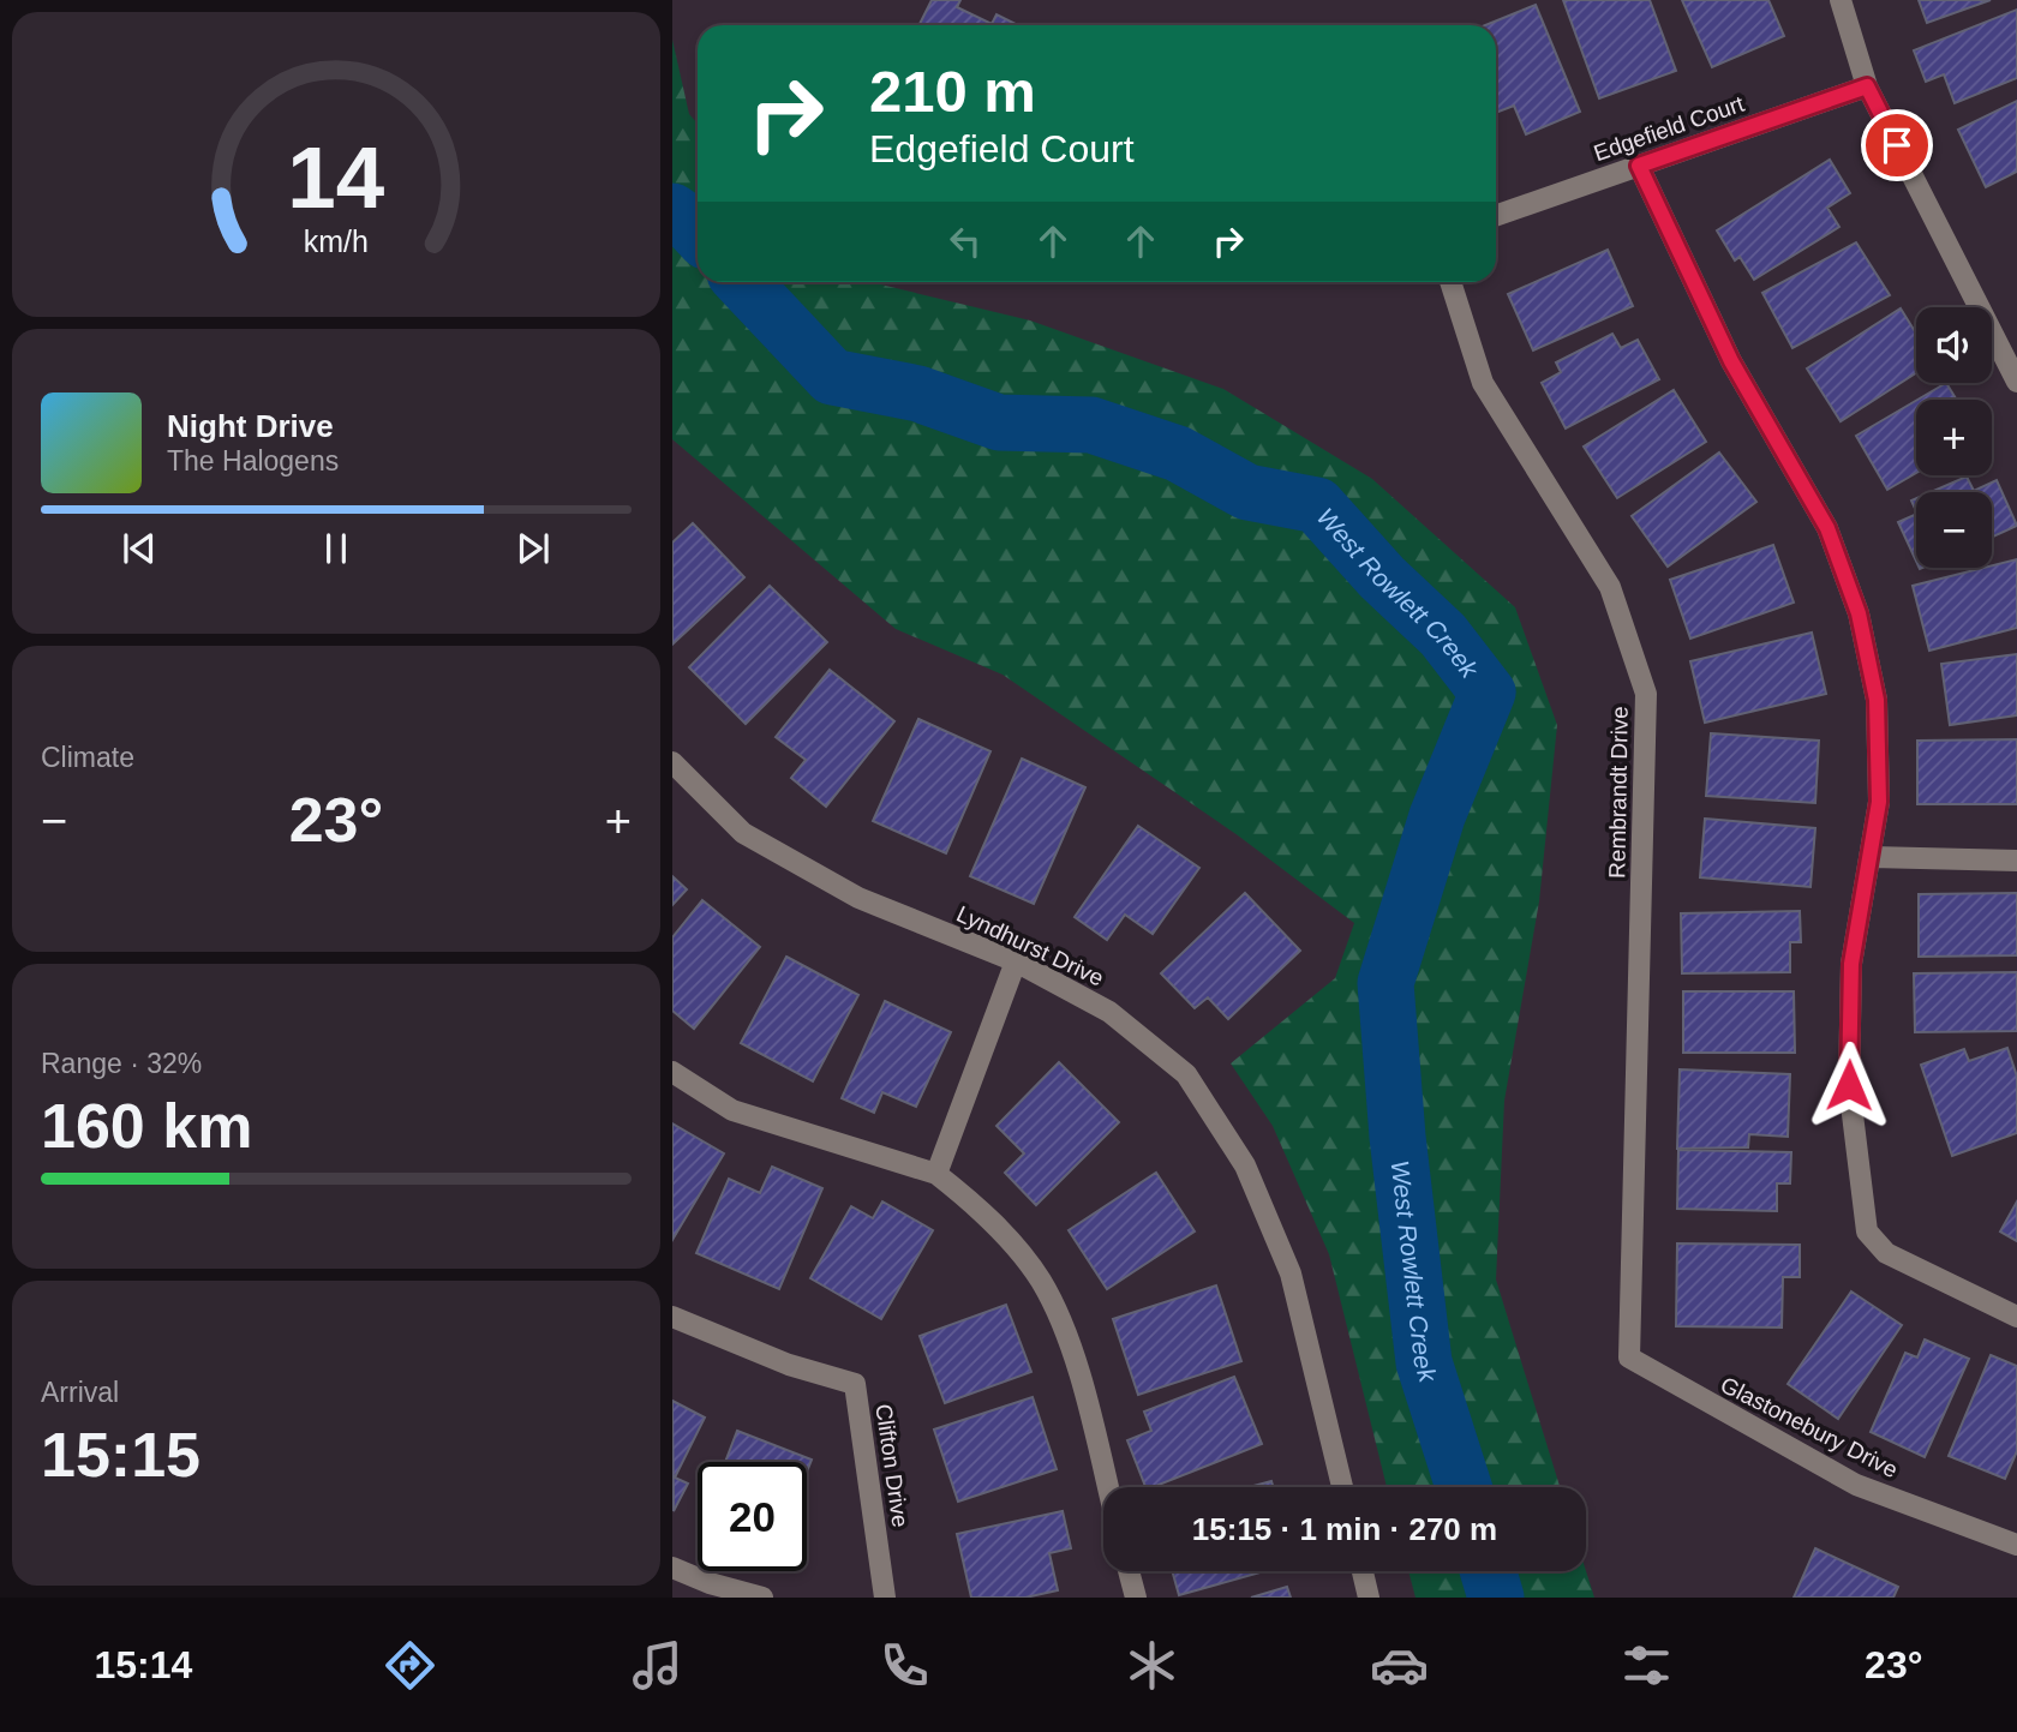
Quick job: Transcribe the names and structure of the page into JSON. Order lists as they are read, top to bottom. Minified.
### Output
{"streets":{"street":["Edgefield Court","Rembrandt Drive","Lyndhurst Drive","Glastonebury Drive","Clifton Drive"]},"crossings":[["Rembrandt Drive","Glastonebury Drive"]],"water":["West Rowlett Creek"],"page":{"turn":["210 m","Edgefield Court"],"map_buttons":["+","−"],"song":["Night Drive","The Halogens"],"tile":["Climate",["Range · 32%","160 km"],["Arrival","15:15"]],"heat":["−","23°","+"],"limit":"20","trip":"15:15 · 1 min · 270 m","tabs":["15:14","23°"],"gauge":["14","km/h"]}}
